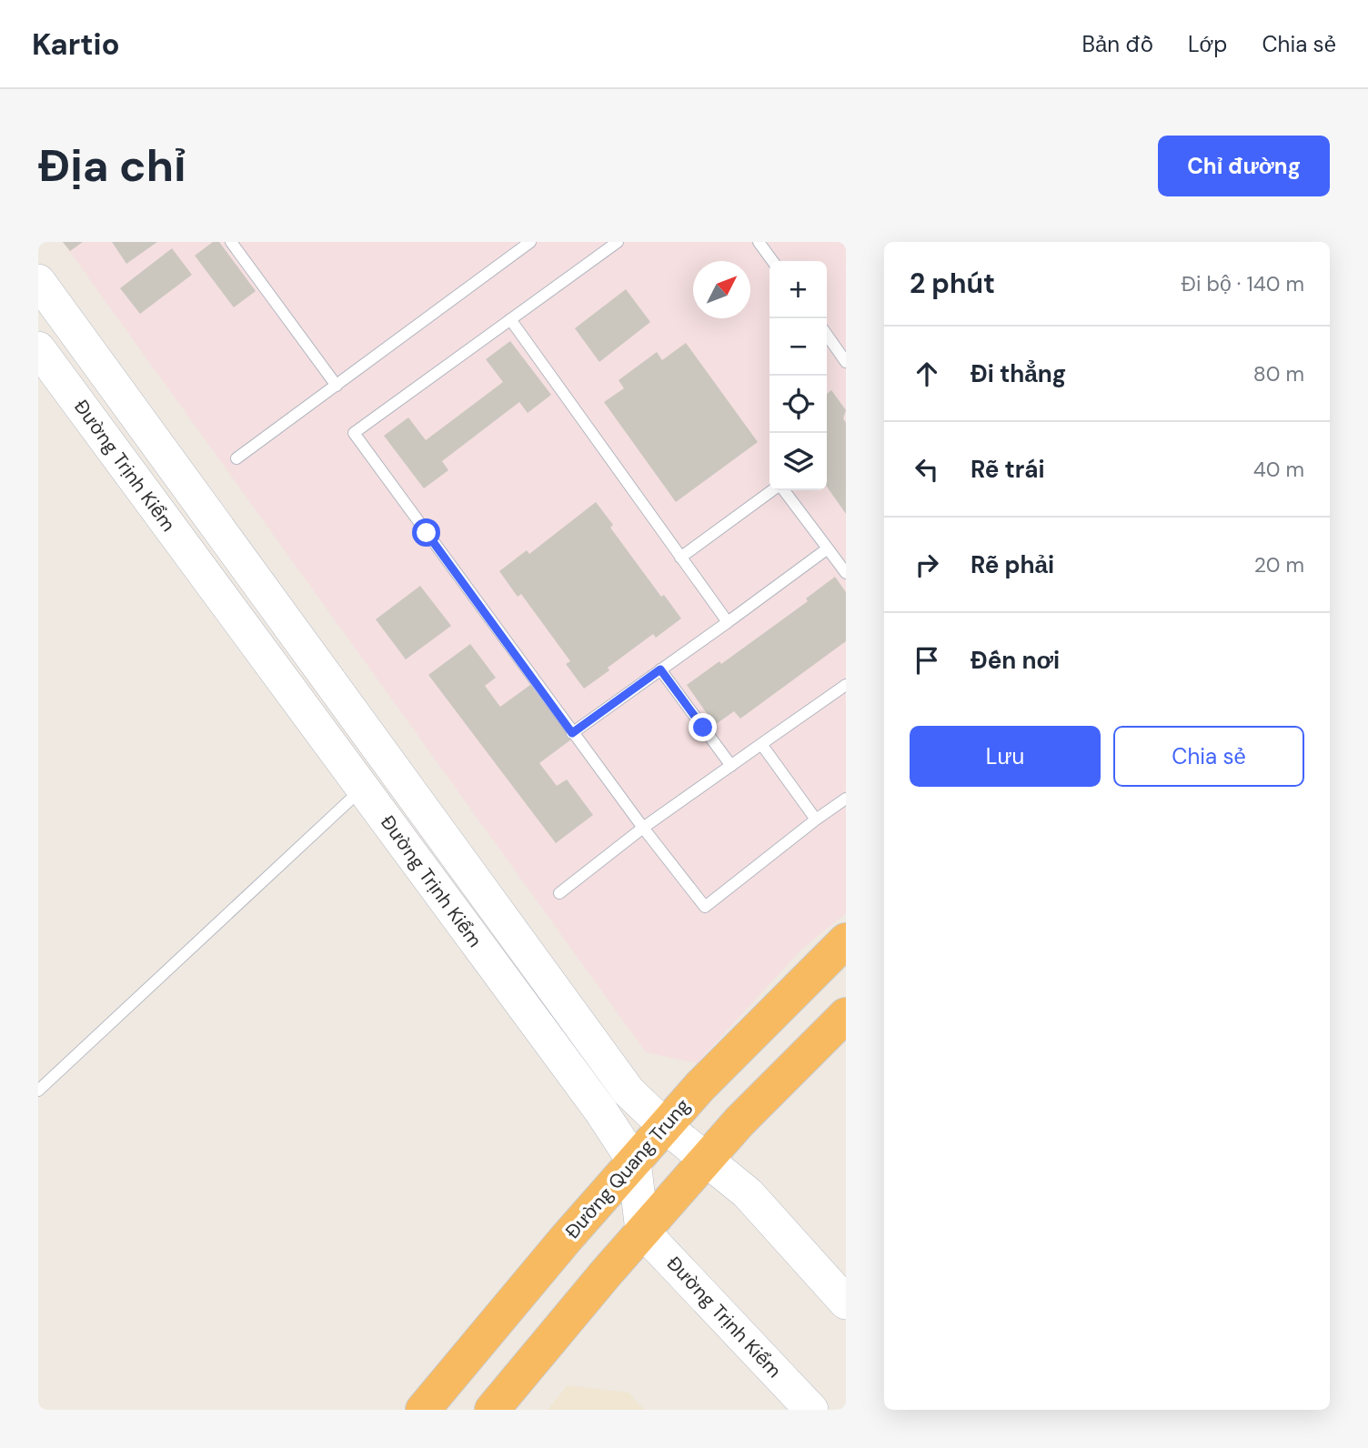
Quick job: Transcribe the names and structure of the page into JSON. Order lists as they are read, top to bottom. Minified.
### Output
{"streets":{"highway":["Đường Quang Trung"],"main road":["Đường Trịnh Kiểm"]},"crossings":[["Đường Trịnh Kiểm","Đường Quang Trung"]],"north":"top right","page":{"header":"Kartio","nav":["Bản đồ","Lớp","Chia sẻ"],"buttons":["Chỉ đường",["Lưu","Chia sẻ"]],"title":"Địa chỉ","heading":["2 phút","Đi bộ · 140 m"],"map_buttons":["+","−"],"list":[["Đi thẳng","80 m"],["Rẽ trái","40 m"],["Rẽ phải","20 m"],"Đến nơi"]}}
